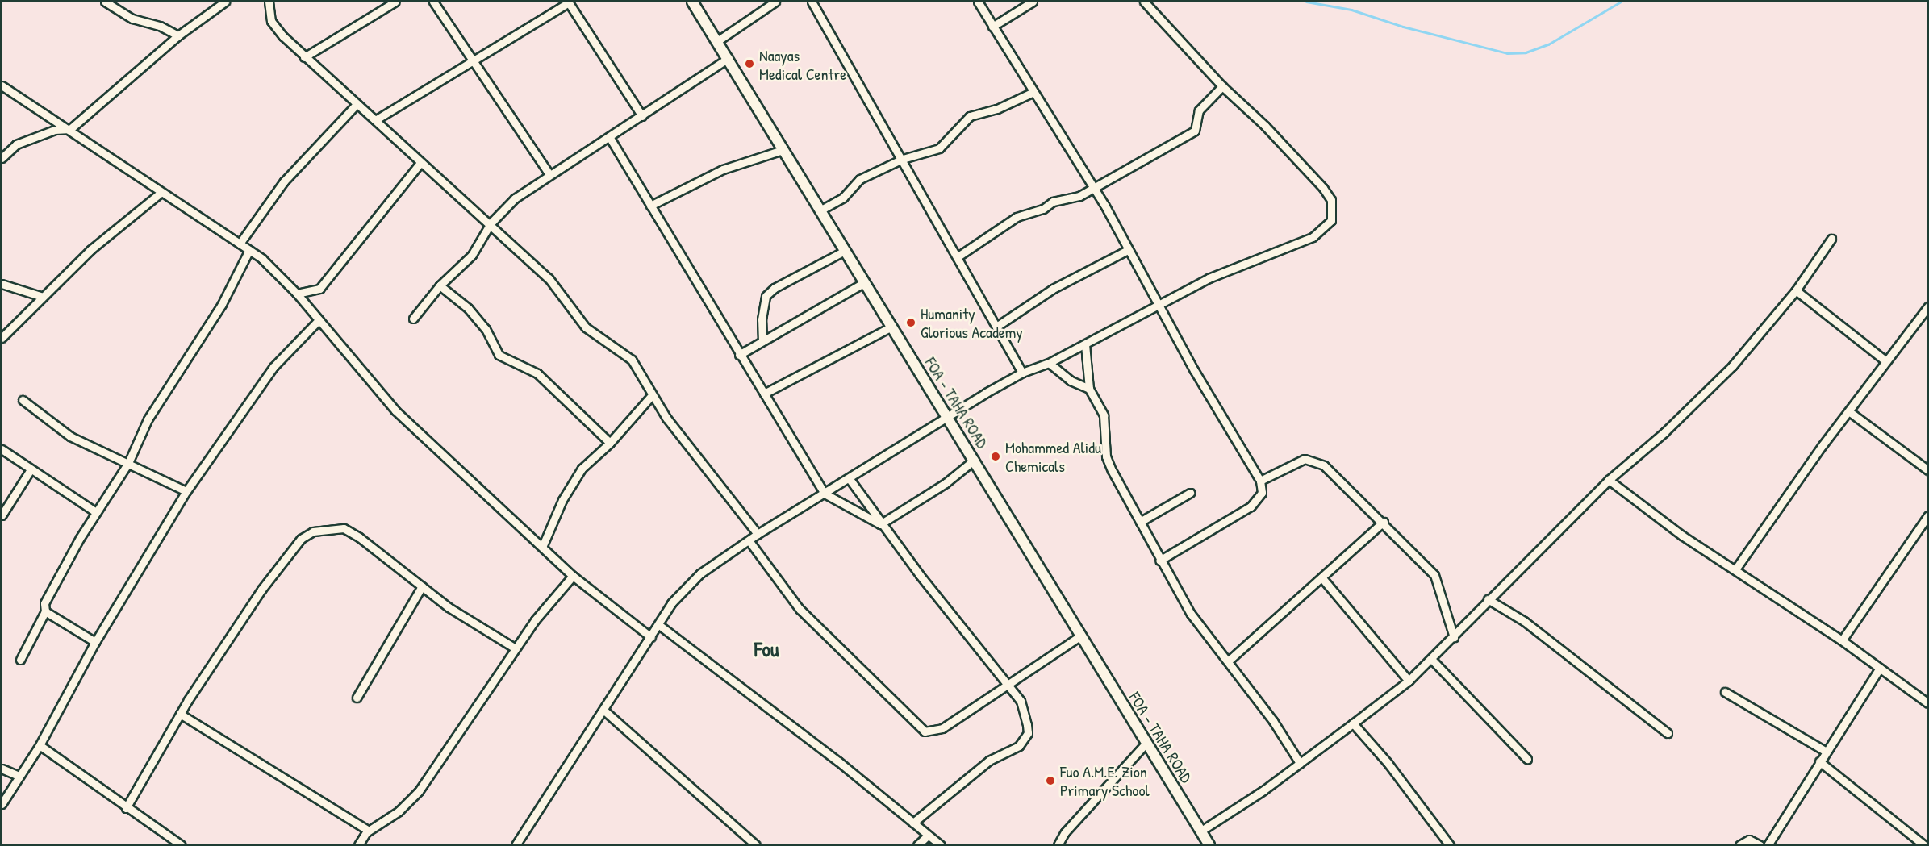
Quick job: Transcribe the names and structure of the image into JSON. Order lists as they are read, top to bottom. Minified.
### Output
{"streets":{"street":["FOA - TAHA ROAD"]},"districts":["Fou"],"places":["Naayas Medical Centre","Humanity Glorious Academy","Mohammed Alidu Chemicals","Fuo A.M.E. Zion Primary School"]}
